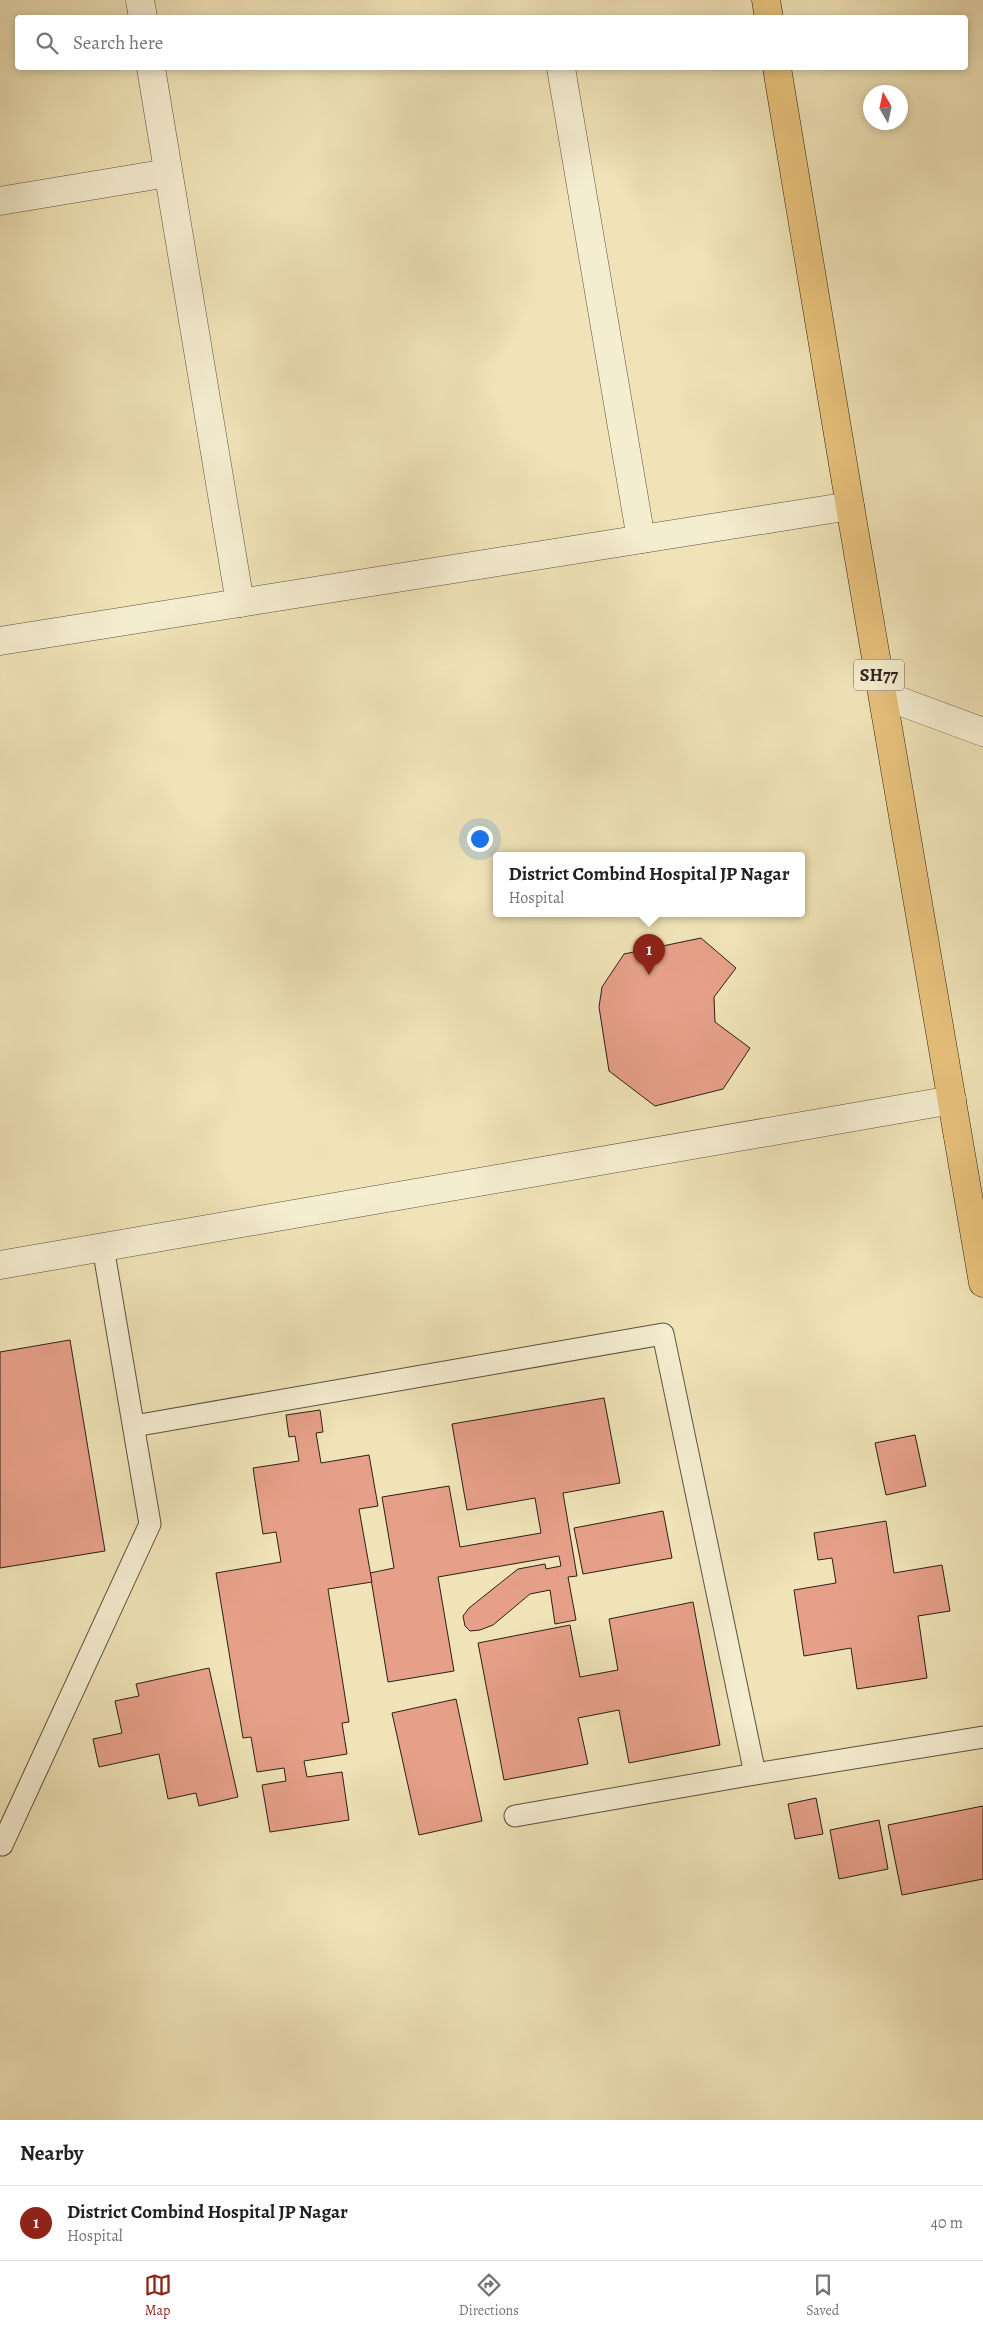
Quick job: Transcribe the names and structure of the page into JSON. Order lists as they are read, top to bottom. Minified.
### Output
{"streets":{"main road":["SH77"]},"north":"top","page":{"search":"Search here","popup":["District Combind Hospital JP Nagar","Hospital"],"pins":"1","heading":"Nearby","list":[{"mark":"1","name":"District Combind Hospital JP Nagar","note":"Hospital","value":"40 m"}],"nav":["Map","Directions","Saved"]}}
